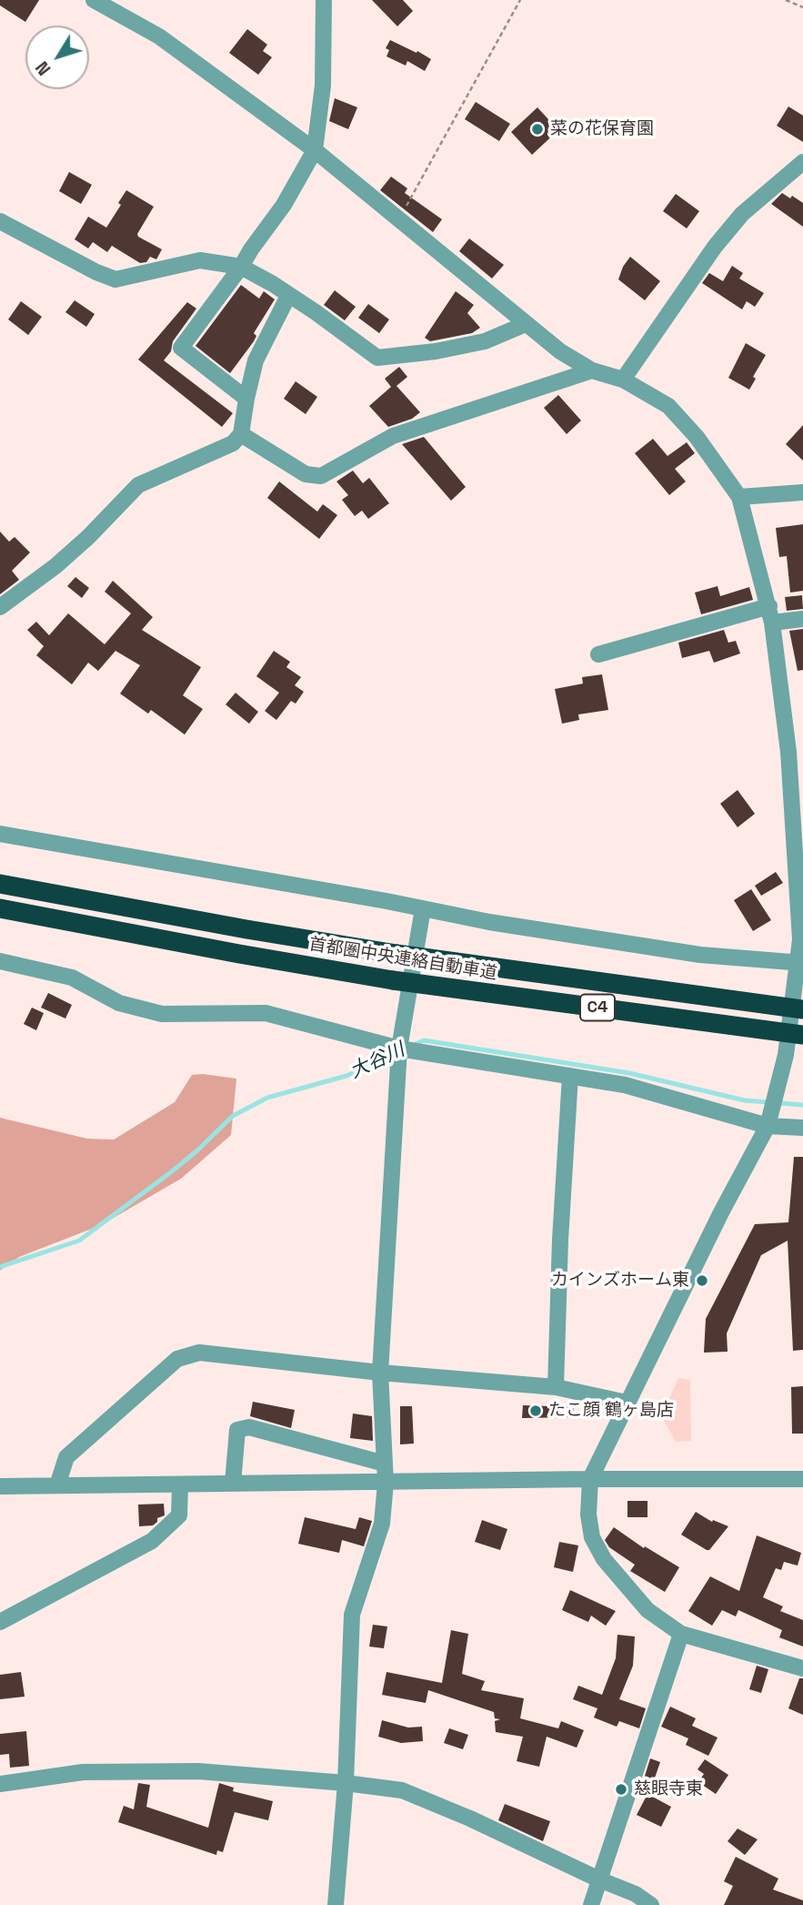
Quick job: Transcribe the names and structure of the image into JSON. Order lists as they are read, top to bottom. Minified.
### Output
{"streets":{"highway":["首都圏中央連絡自動車道","C4"]},"water":["大谷川"],"places":["菜の花保育園","カインズホーム東","たこ顔 鶴ヶ島店","慈眼寺東"],"north":"bottom left"}
